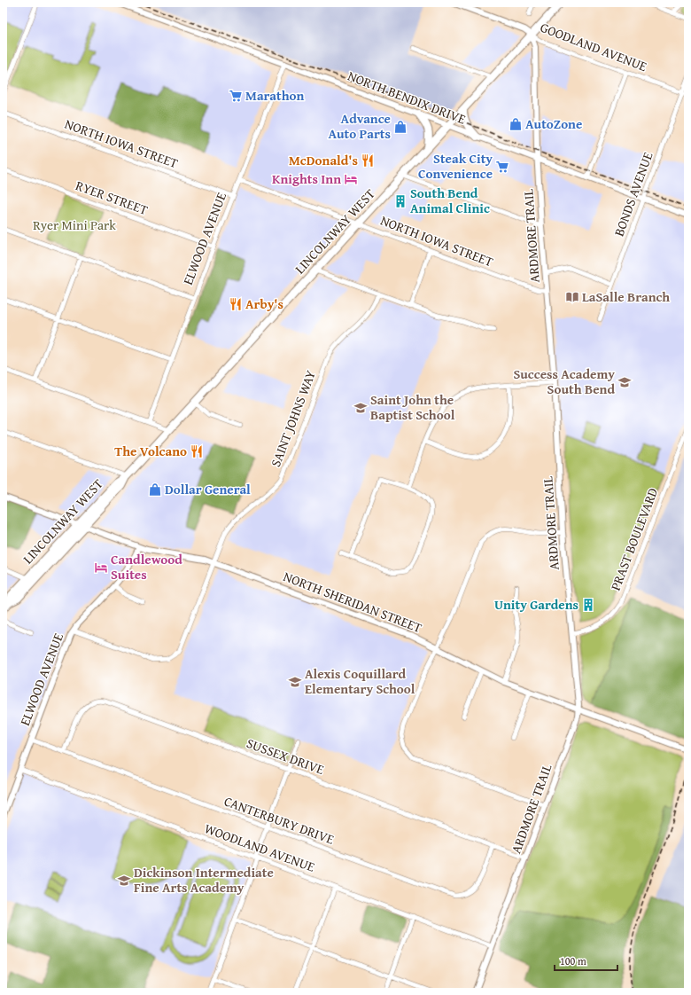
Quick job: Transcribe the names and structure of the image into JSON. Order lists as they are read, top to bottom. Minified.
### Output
{"streets":{"main road":["LINCOLNWAY WEST"],"street":["GOODLAND AVENUE","NORTH BENDIX DRIVE","NORTH IOWA STREET","BONDS AVENUE","RYER STREET","ARDMORE TRAIL","ELWOOD AVENUE","SAINT JOHNS WAY","PRAST BOULEVARD","NORTH SHERIDAN STREET","SUSSEX DRIVE","CANTERBURY DRIVE","WOODLAND AVENUE"]},"crossings":[["GOODLAND AVENUE","BONDS AVENUE"],["GOODLAND AVENUE","LINCOLNWAY WEST"],["GOODLAND AVENUE","ARDMORE TRAIL"],["NORTH BENDIX DRIVE","BONDS AVENUE"],["NORTH BENDIX DRIVE","LINCOLNWAY WEST"],["NORTH BENDIX DRIVE","ARDMORE TRAIL"],["NORTH BENDIX DRIVE","ELWOOD AVENUE"],["NORTH IOWA STREET","LINCOLNWAY WEST"],["NORTH IOWA STREET","ARDMORE TRAIL"],["NORTH IOWA STREET","ELWOOD AVENUE"],["RYER STREET","ELWOOD AVENUE"],["LINCOLNWAY WEST","ARDMORE TRAIL"],["LINCOLNWAY WEST","NORTH SHERIDAN STREET"],["ARDMORE TRAIL","PRAST BOULEVARD"],["ARDMORE TRAIL","NORTH SHERIDAN STREET"],["ARDMORE TRAIL","SUSSEX DRIVE"],["ARDMORE TRAIL","WOODLAND AVENUE"],["ELWOOD AVENUE","SAINT JOHNS WAY"],["ELWOOD AVENUE","NORTH SHERIDAN STREET"],["ELWOOD AVENUE","CANTERBURY DRIVE"],["ELWOOD AVENUE","WOODLAND AVENUE"],["SAINT JOHNS WAY","NORTH SHERIDAN STREET"],["SUSSEX DRIVE","CANTERBURY DRIVE"]],"parks":["Ryer Mini Park"],"places":{"supermarket":["Marathon","Steak City Convenience"],"shop":["AutoZone","Advance Auto Parts","Dollar General"],"restaurant":["McDonald's","Arby's","The Volcano"],"hotel":["Knights Inn","Candlewood Suites"],"building":["South Bend Animal Clinic","Unity Gardens"],"library":["LaSalle Branch"],"school or university":["Success Academy South Bend","Saint John the Baptist School","Alexis Coquillard Elementary School","Dickinson Intermediate Fine Arts Academy"]},"scale_bar":"100 m"}
